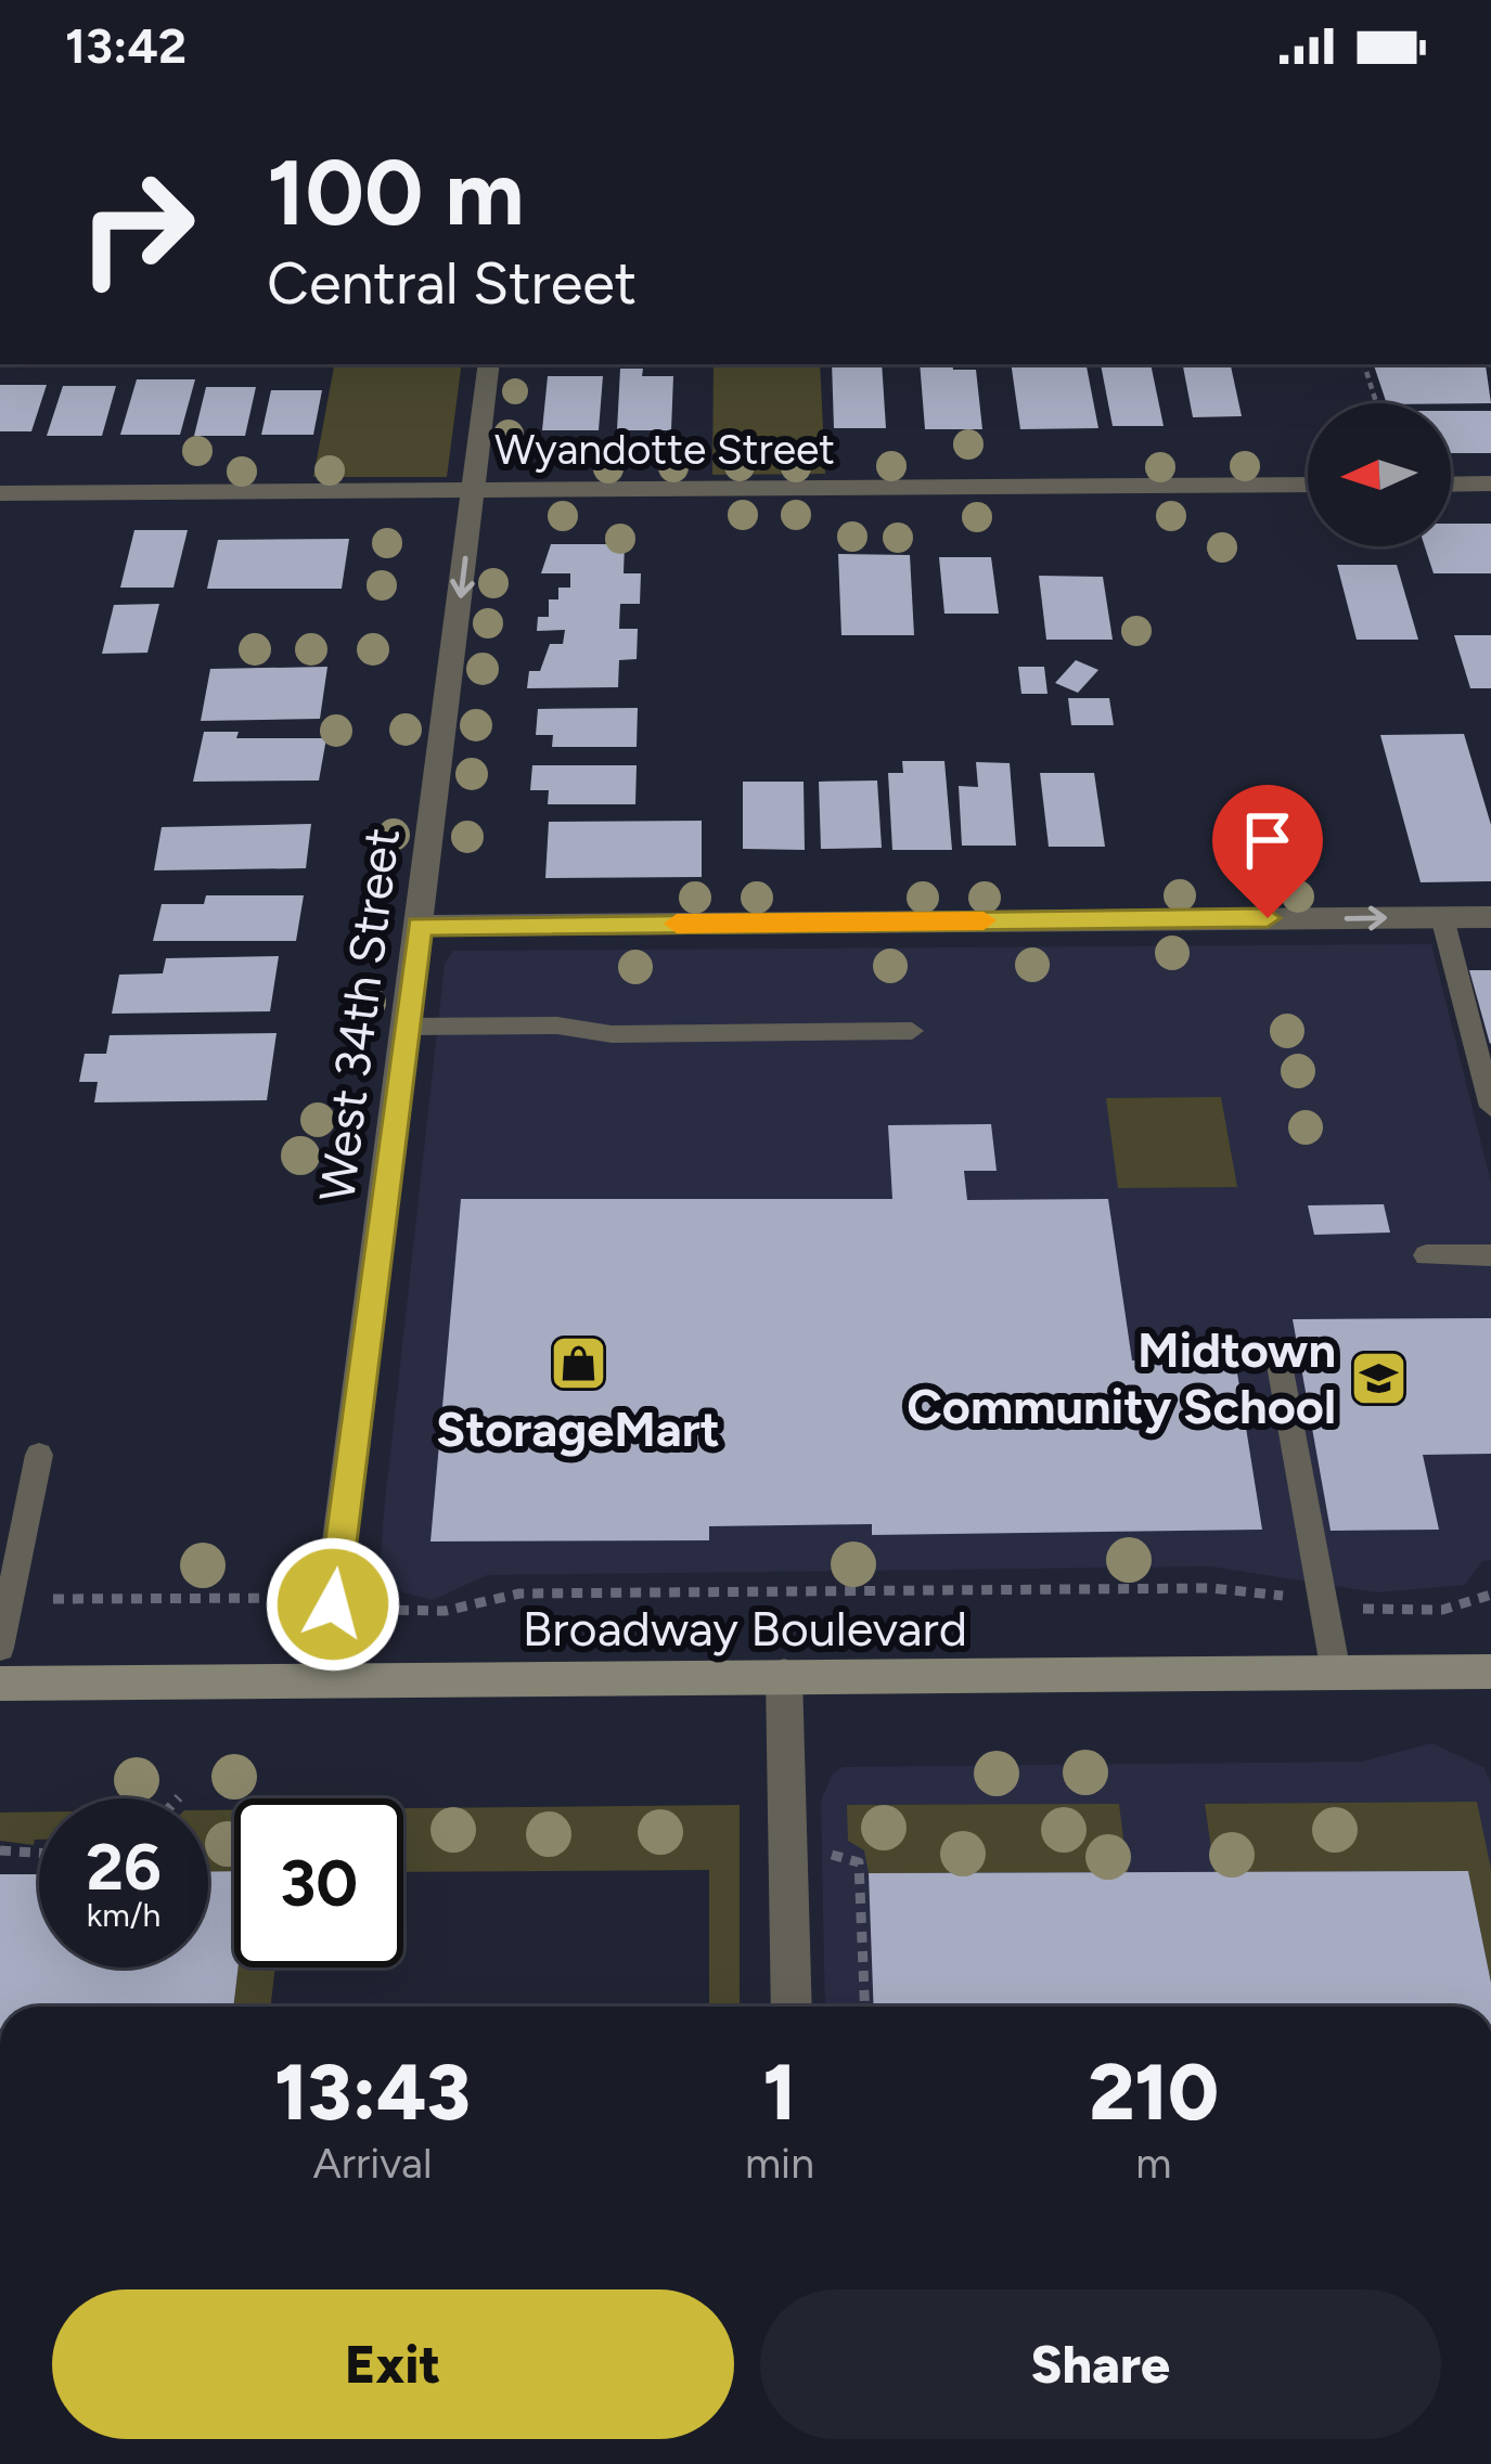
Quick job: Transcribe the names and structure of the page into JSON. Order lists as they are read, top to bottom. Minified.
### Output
{"streets":{"main road":["Broadway Boulevard"],"street":["Wyandotte Street","West 34th Street"]},"crossings":[["Wyandotte Street","West 34th Street"],["West 34th Street","Broadway Boulevard"]],"places":{"shop":["StorageMart"],"school or university":["Midtown Community School"]},"north":"left","page":{"status":"13:42","turn":["100 m","Central Street"],"speed":"26 km/h","limit":"30","eta":["13:43","Arrival","1","min","210","m"],"buttons":["Exit","Share"]}}
